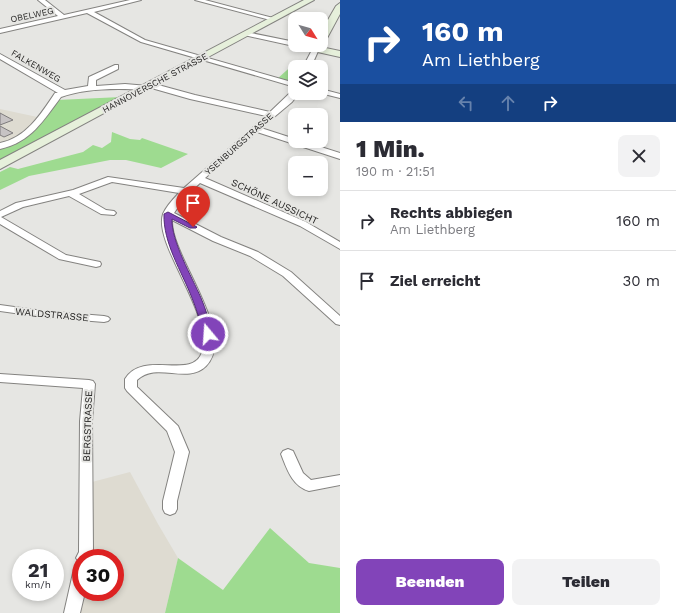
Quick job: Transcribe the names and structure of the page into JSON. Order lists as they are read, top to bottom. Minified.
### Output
{"streets":{"main road":["HANNOVERSCHE STRASSE"],"street":["OBELWEG","FALKENWEG","YSENBURGSTRASSE","SCHÖNE AUSSICHT","WALDSTRASSE","BERGSTRASSE"]},"crossings":[["YSENBURGSTRASSE","SCHÖNE AUSSICHT"]],"north":"bottom right","page":{"turn":["160 m","Am Liethberg"],"map_buttons":["+","−"],"heading":["1 Min.","190 m · 21:51"],"list":[{"name":"Rechts abbiegen","note":"Am Liethberg","value":"160 m"},{"name":"Ziel erreicht","value":"30 m"}],"speed":"21 km/h","limit":"30","buttons":["Beenden","Teilen"]}}
